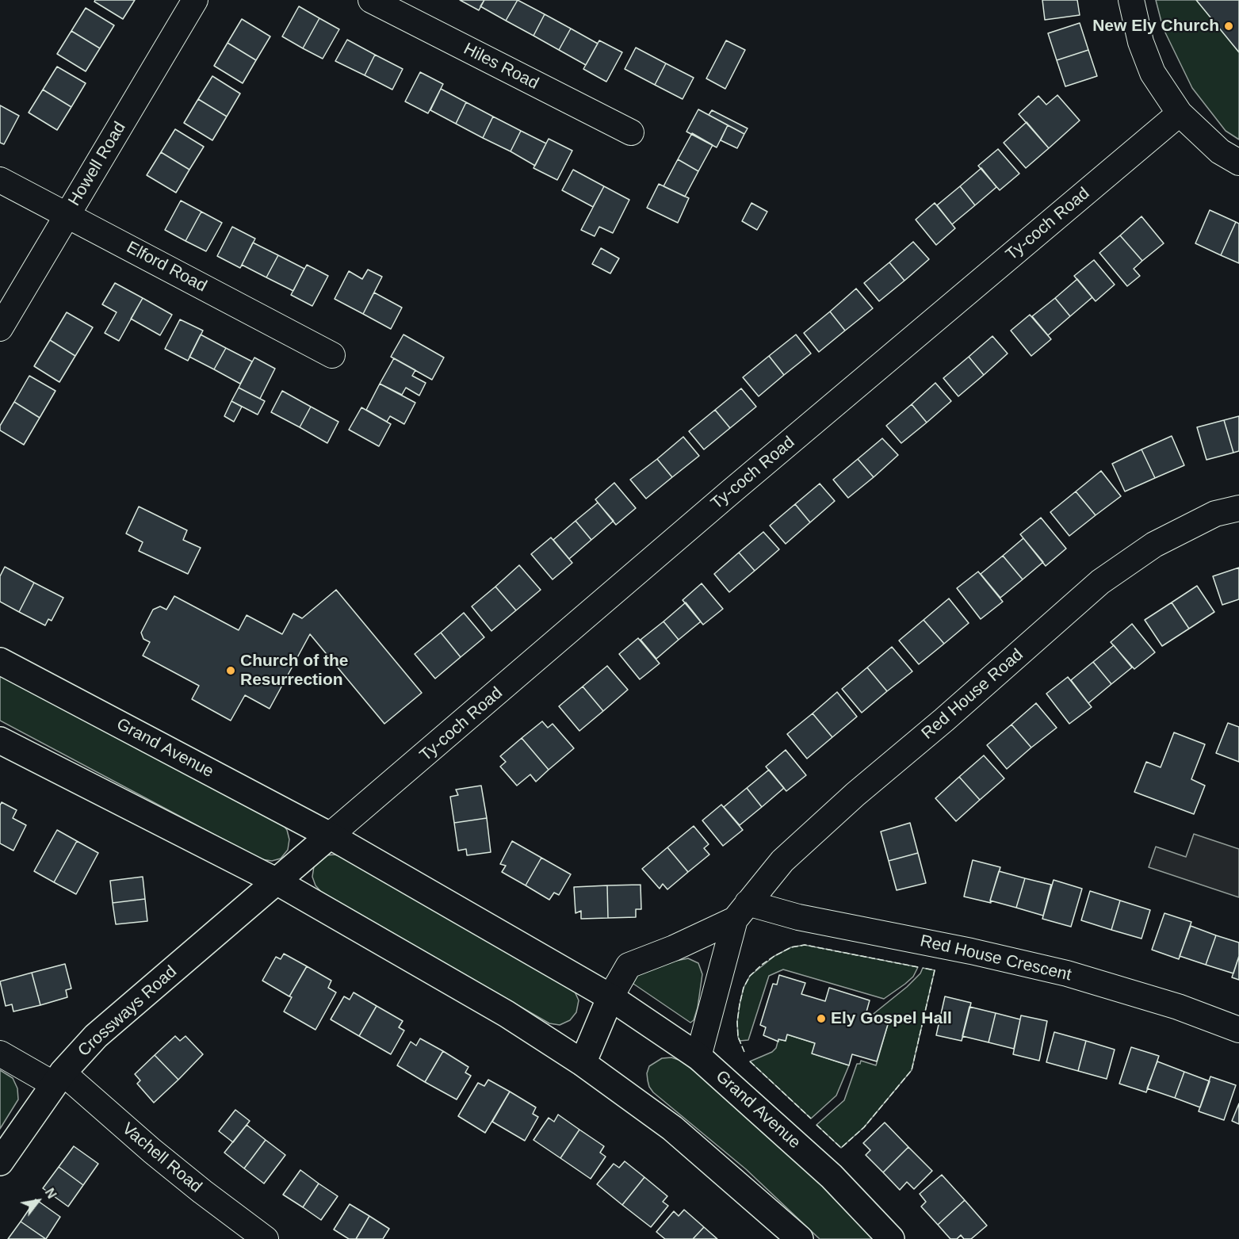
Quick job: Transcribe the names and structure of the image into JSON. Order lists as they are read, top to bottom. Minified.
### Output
{"streets":{"street":["Hiles Road","Howell Road","Ty-coch Road","Elford Road","Red House Road","Grand Avenue","Red House Crescent","Crossways Road","Vachell Road"]},"crossings":[["Howell Road","Elford Road"],["Ty-coch Road","Grand Avenue"],["Red House Road","Grand Avenue"],["Red House Road","Red House Crescent"],["Crossways Road","Vachell Road"]],"places":["New Ely Church","Church of the Resurrection","Ely Gospel Hall"],"north":"top right"}
